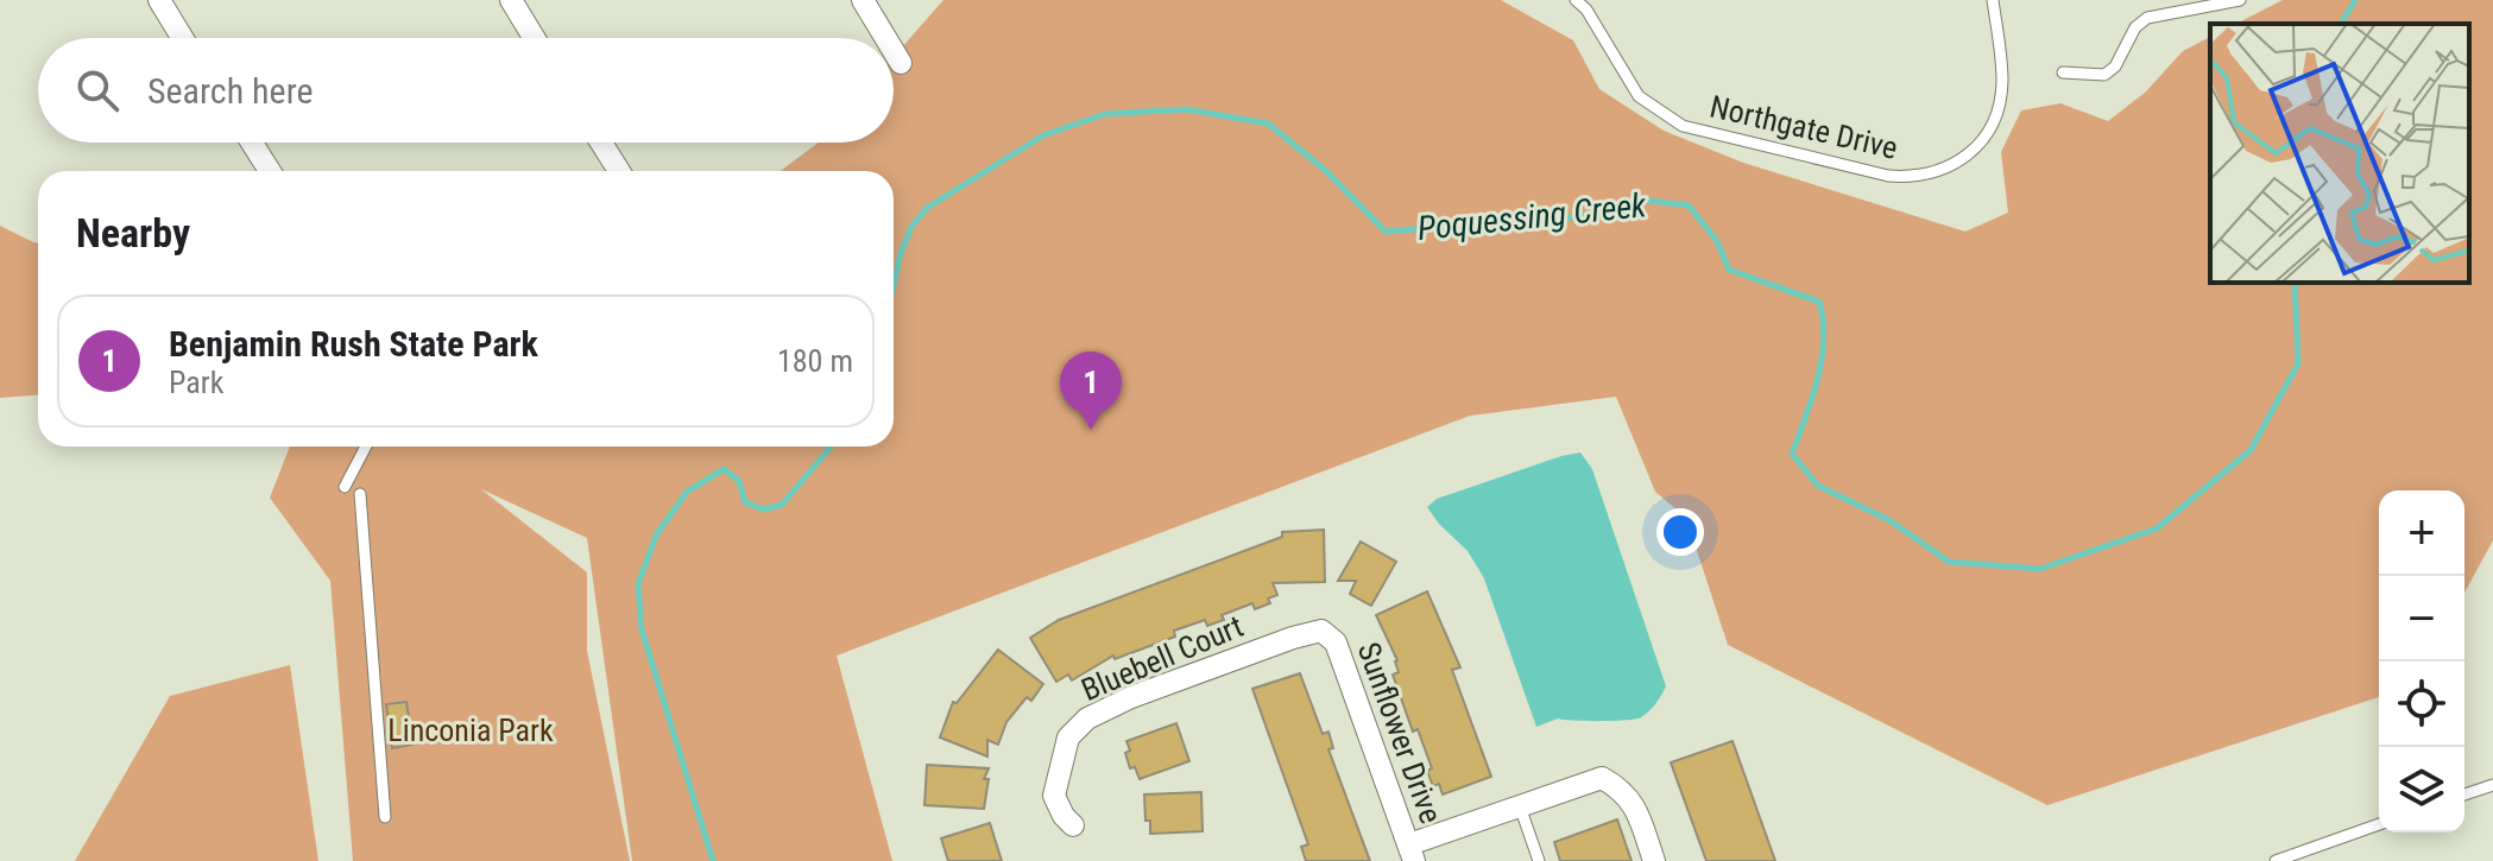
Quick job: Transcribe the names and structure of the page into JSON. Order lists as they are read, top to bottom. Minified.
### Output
{"streets":{"street":["Bluebell Court","Sunflower Drive"],"lane":["Northgate Drive"]},"crossings":[["Bluebell Court","Sunflower Drive"]],"water":["Poquessing Creek"],"parks":["Linconia Park"],"page":{"search":"Search here","heading":"Nearby","list":[{"mark":"1","name":"Benjamin Rush State Park","note":"Park","value":"180 m"}],"pins":"1","map_buttons":["+","−"]}}
